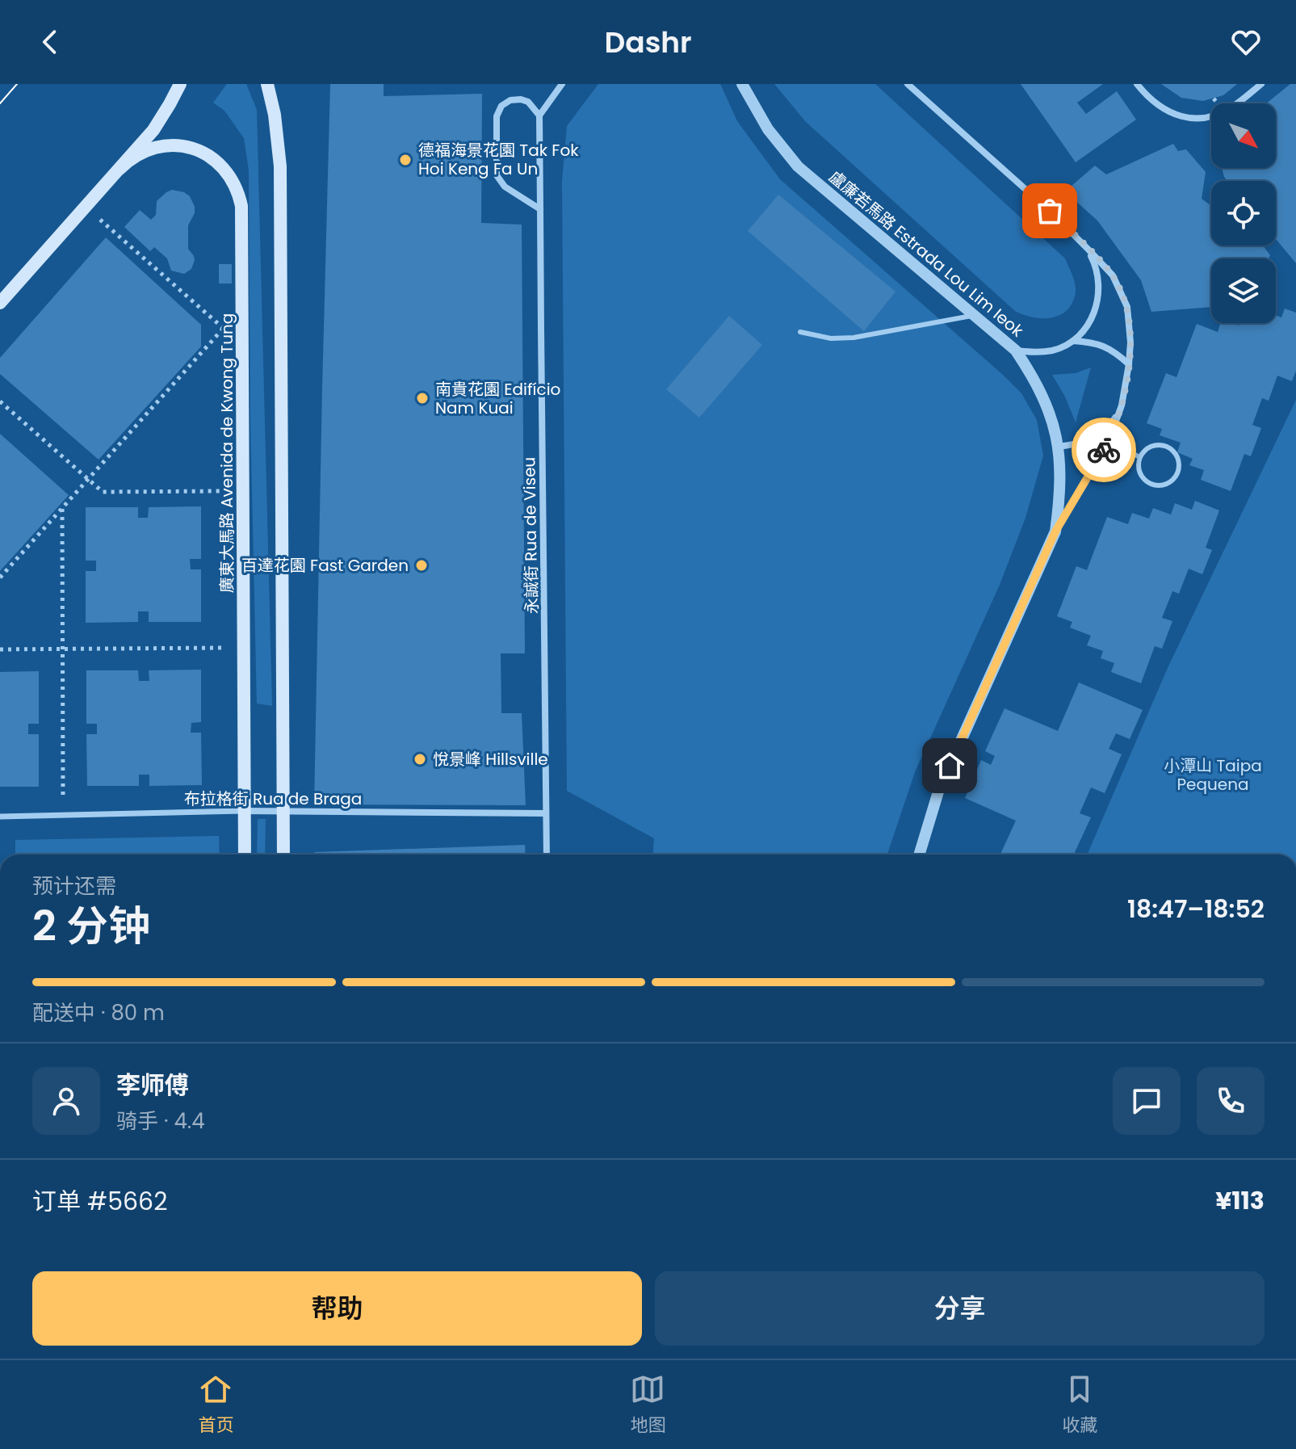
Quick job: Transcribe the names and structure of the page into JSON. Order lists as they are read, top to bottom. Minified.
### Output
{"streets":{"main road":["廣東大馬路 Avenida de Kwong Tung"],"street":["盧廉若馬路 Estrada Lou Lim Ieok","永誠街 Rua de Viseu","布拉格街 Rua de Braga"]},"crossings":[["廣東大馬路 Avenida de Kwong Tung","布拉格街 Rua de Braga"],["永誠街 Rua de Viseu","布拉格街 Rua de Braga"]],"parks":["小潭山 Taipa Pequena"],"places":["德福海景花園 Tak Fok Hoi Keng Fa Un","南貴花園 Edifício Nam Kuai","百達花園 Fast Garden","悅景峰 Hillsville"],"north":"bottom right","page":{"header":"Dashr","heading":["2 分钟","预计还需","18:47–18:52"],"panel":["李师傅","骑手 · 4.4","订单 #5662","¥113"],"bar":"配送中 · 80 m","buttons":["帮助","分享"],"tabs":["首页","地图","收藏"]}}
